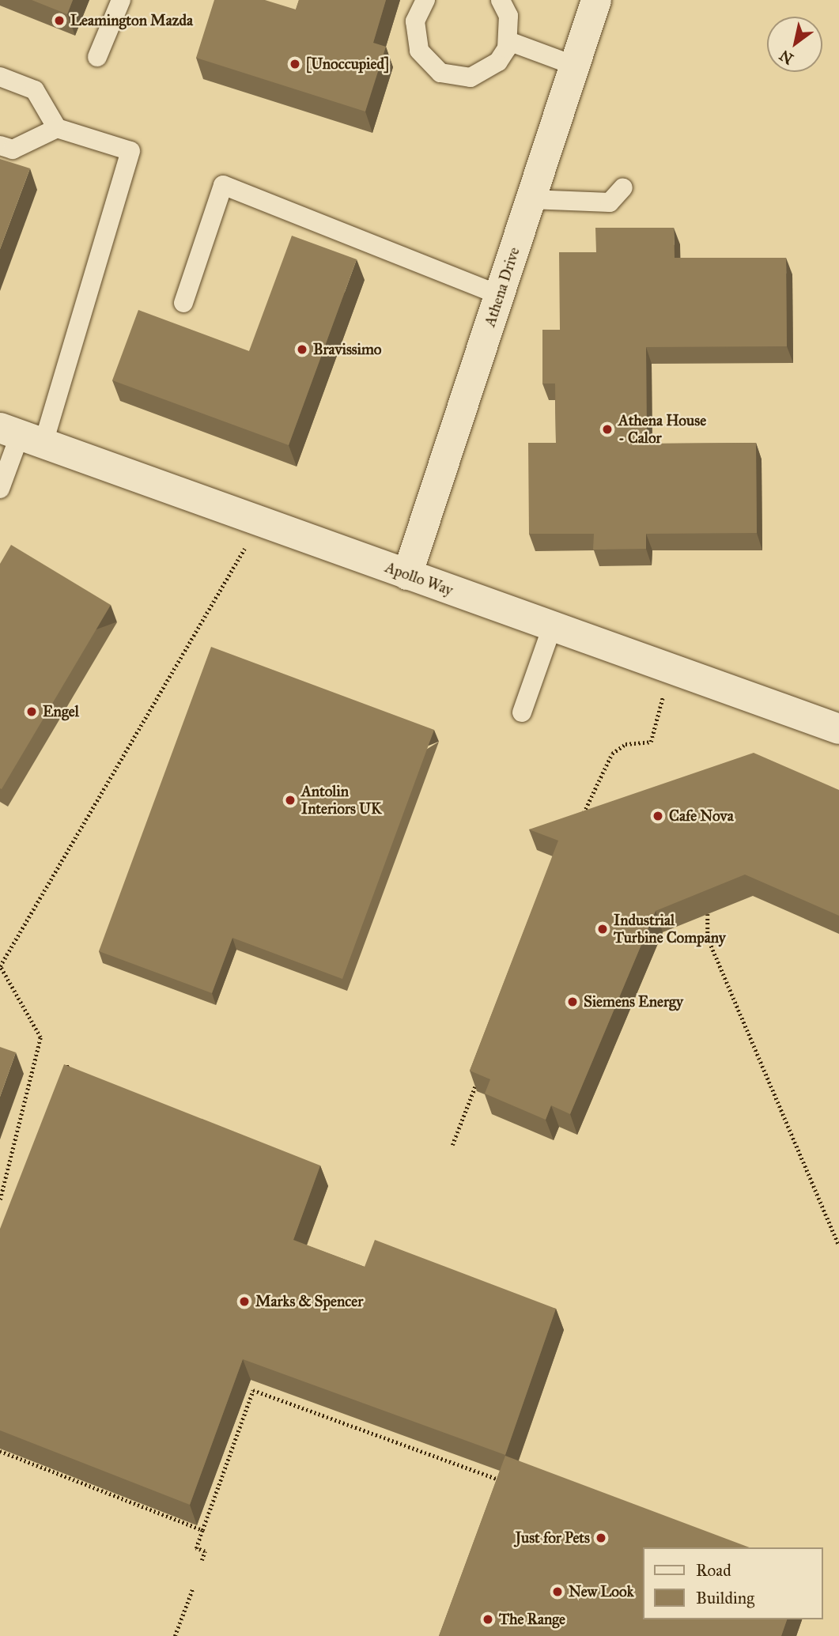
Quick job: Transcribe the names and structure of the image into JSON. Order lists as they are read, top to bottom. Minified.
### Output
{"streets":{"street":["Athena Drive","Apollo Way"]},"crossings":[["Athena Drive","Apollo Way"]],"places":["Leamington Mazda","[Unoccupied]","Bravissimo","Athena House - Calor","Engel","Antolin Interiors UK","Cafe Nova","Industrial Turbine Company","Siemens Energy","Marks & Spencer","Just for Pets","New Look","The Range"],"legend":["Road","Building"],"north":"bottom left"}
